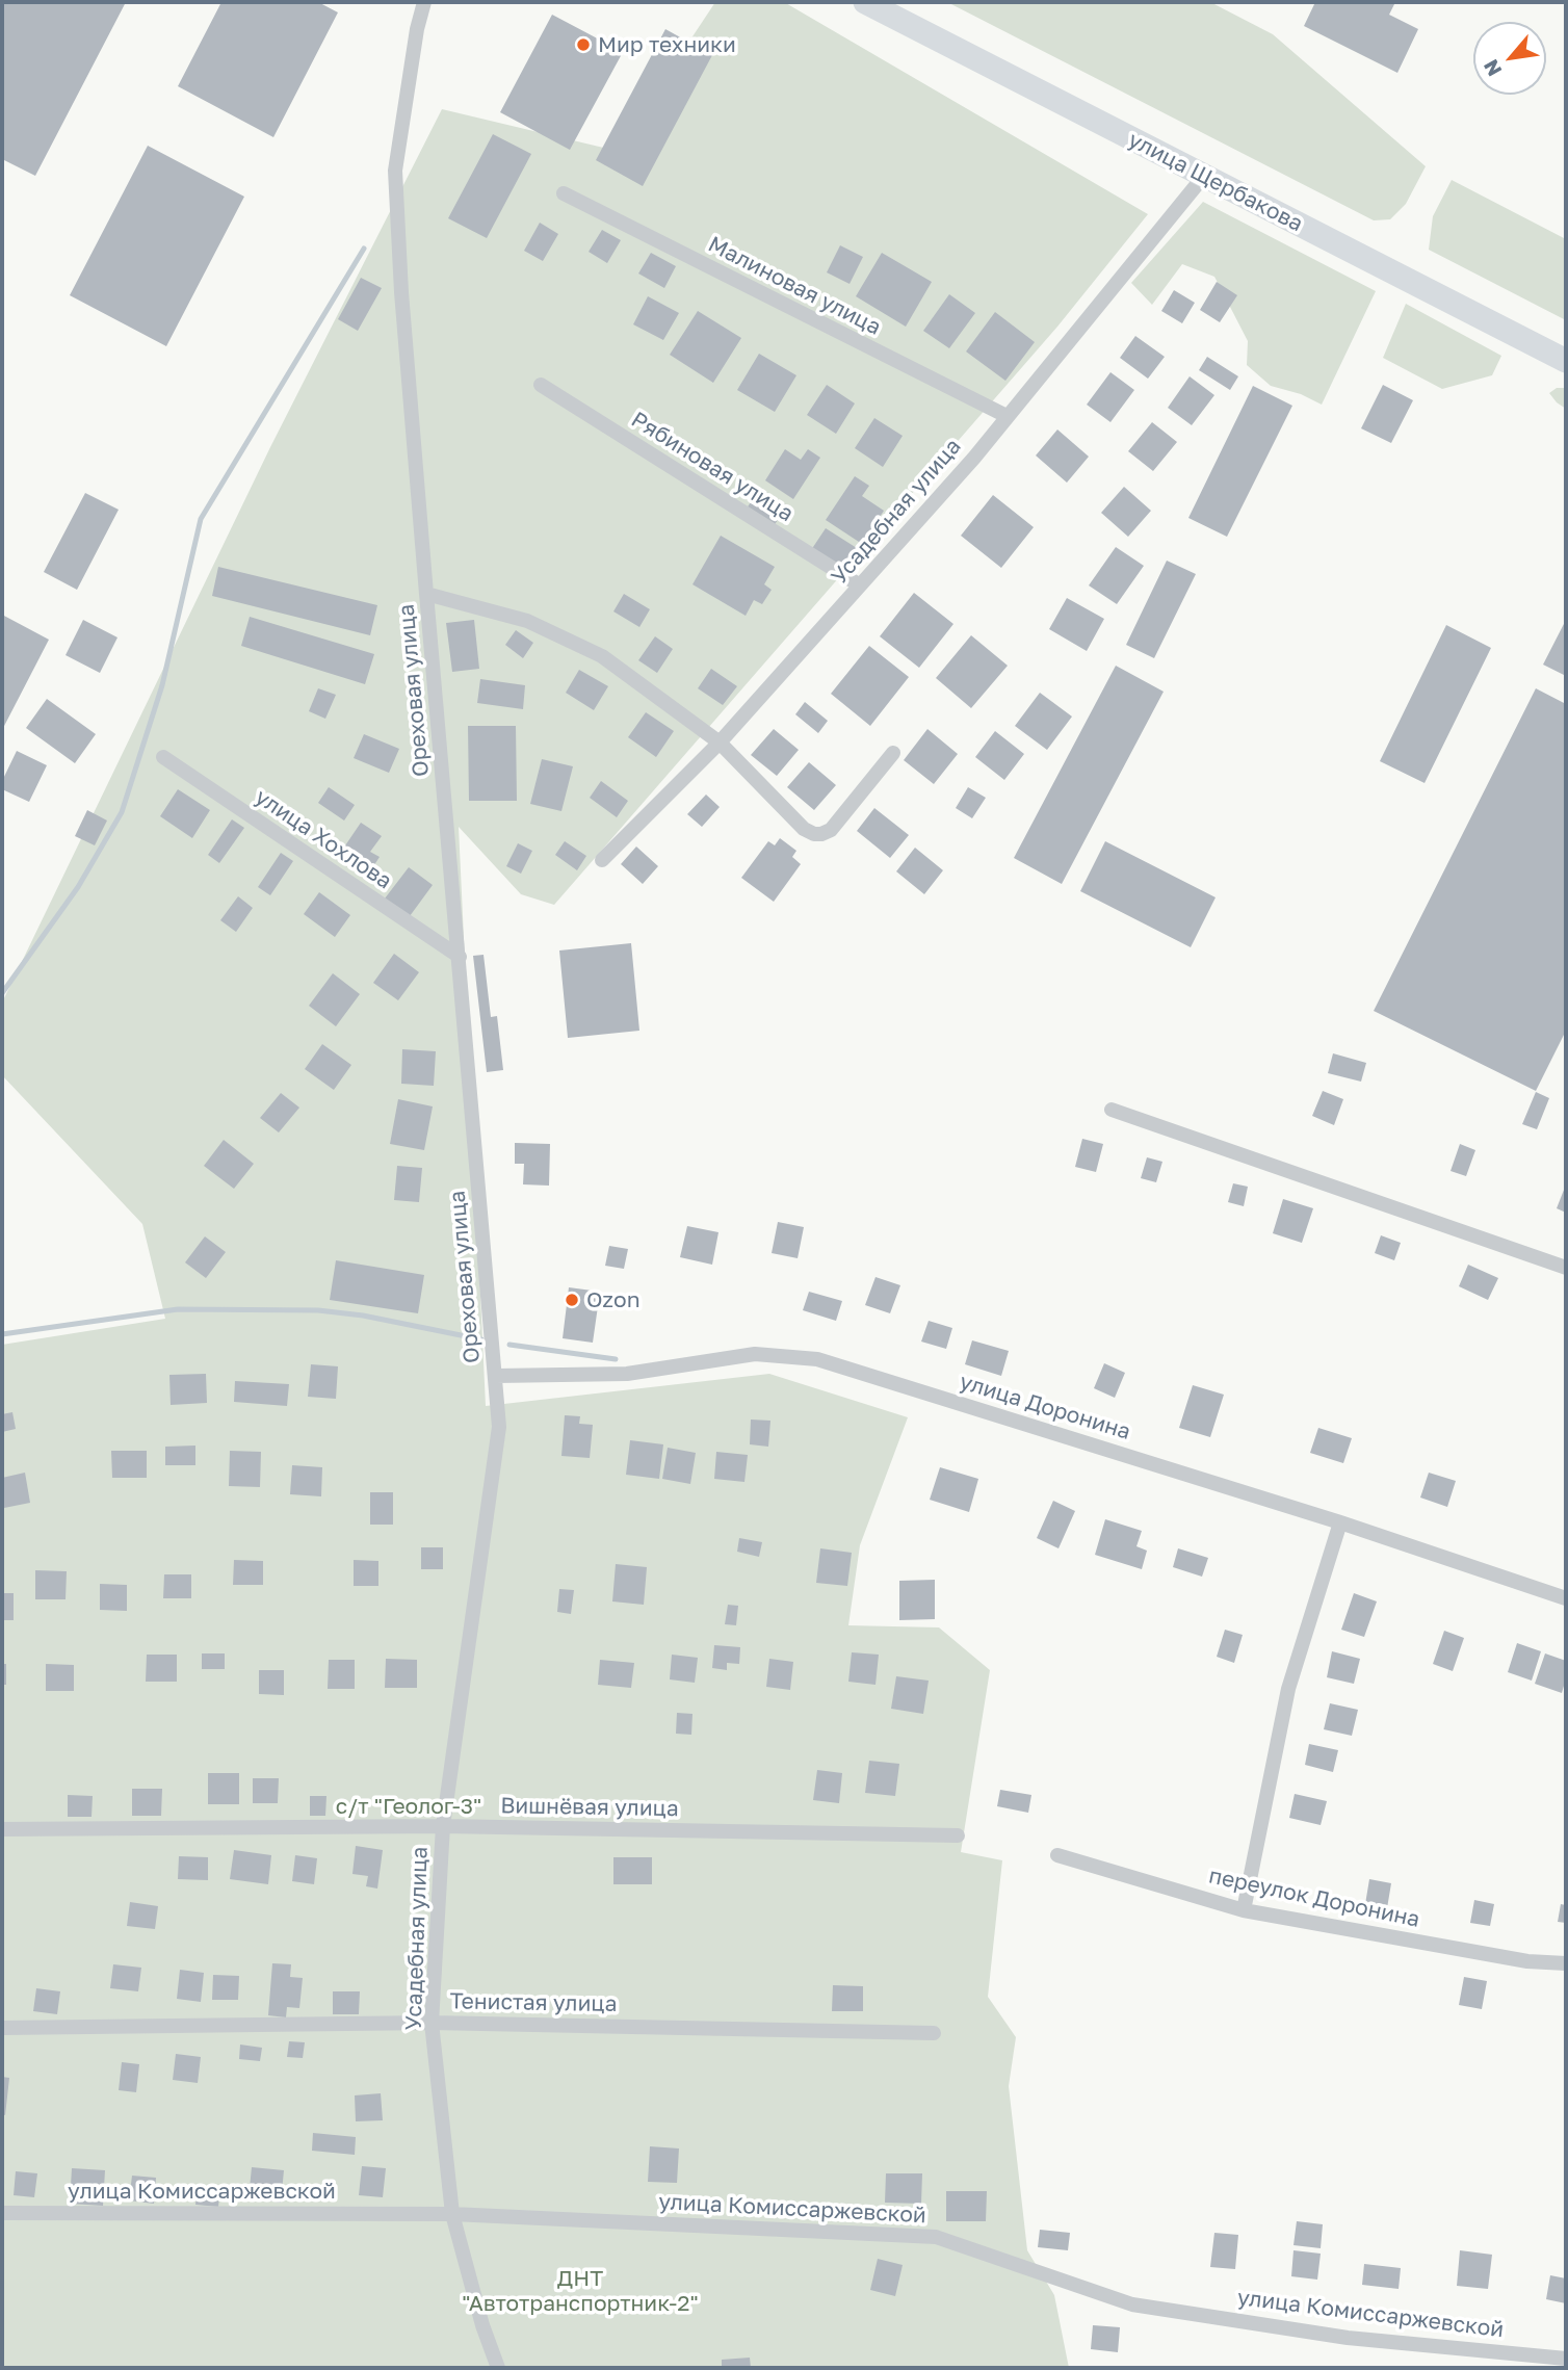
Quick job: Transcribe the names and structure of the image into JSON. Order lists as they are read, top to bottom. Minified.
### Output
{"streets":{"main road":["улица Щербакова"],"street":["Малиновая улица","Рябиновая улица","Усадебная улица","Ореховая улица","улица Хохлова","улица Доронина","Вишнёвая улица","переулок Доронина","Тенистая улица","улица Комиссаржевской"]},"crossings":[["улица Щербакова","Усадебная улица"],["Малиновая улица","Усадебная улица"],["Рябиновая улица","Усадебная улица"],["Усадебная улица","Ореховая улица"],["Усадебная улица","улица Доронина"],["Усадебная улица","Вишнёвая улица"],["Усадебная улица","Тенистая улица"],["Усадебная улица","улица Комиссаржевской"],["Ореховая улица","улица Хохлова"],["Ореховая улица","улица Доронина"]],"parks":["с/т \"Геолог-3\"","ДНТ \"Автотранспортник-2\""],"places":["Мир техники","Ozon"],"north":"bottom left"}
